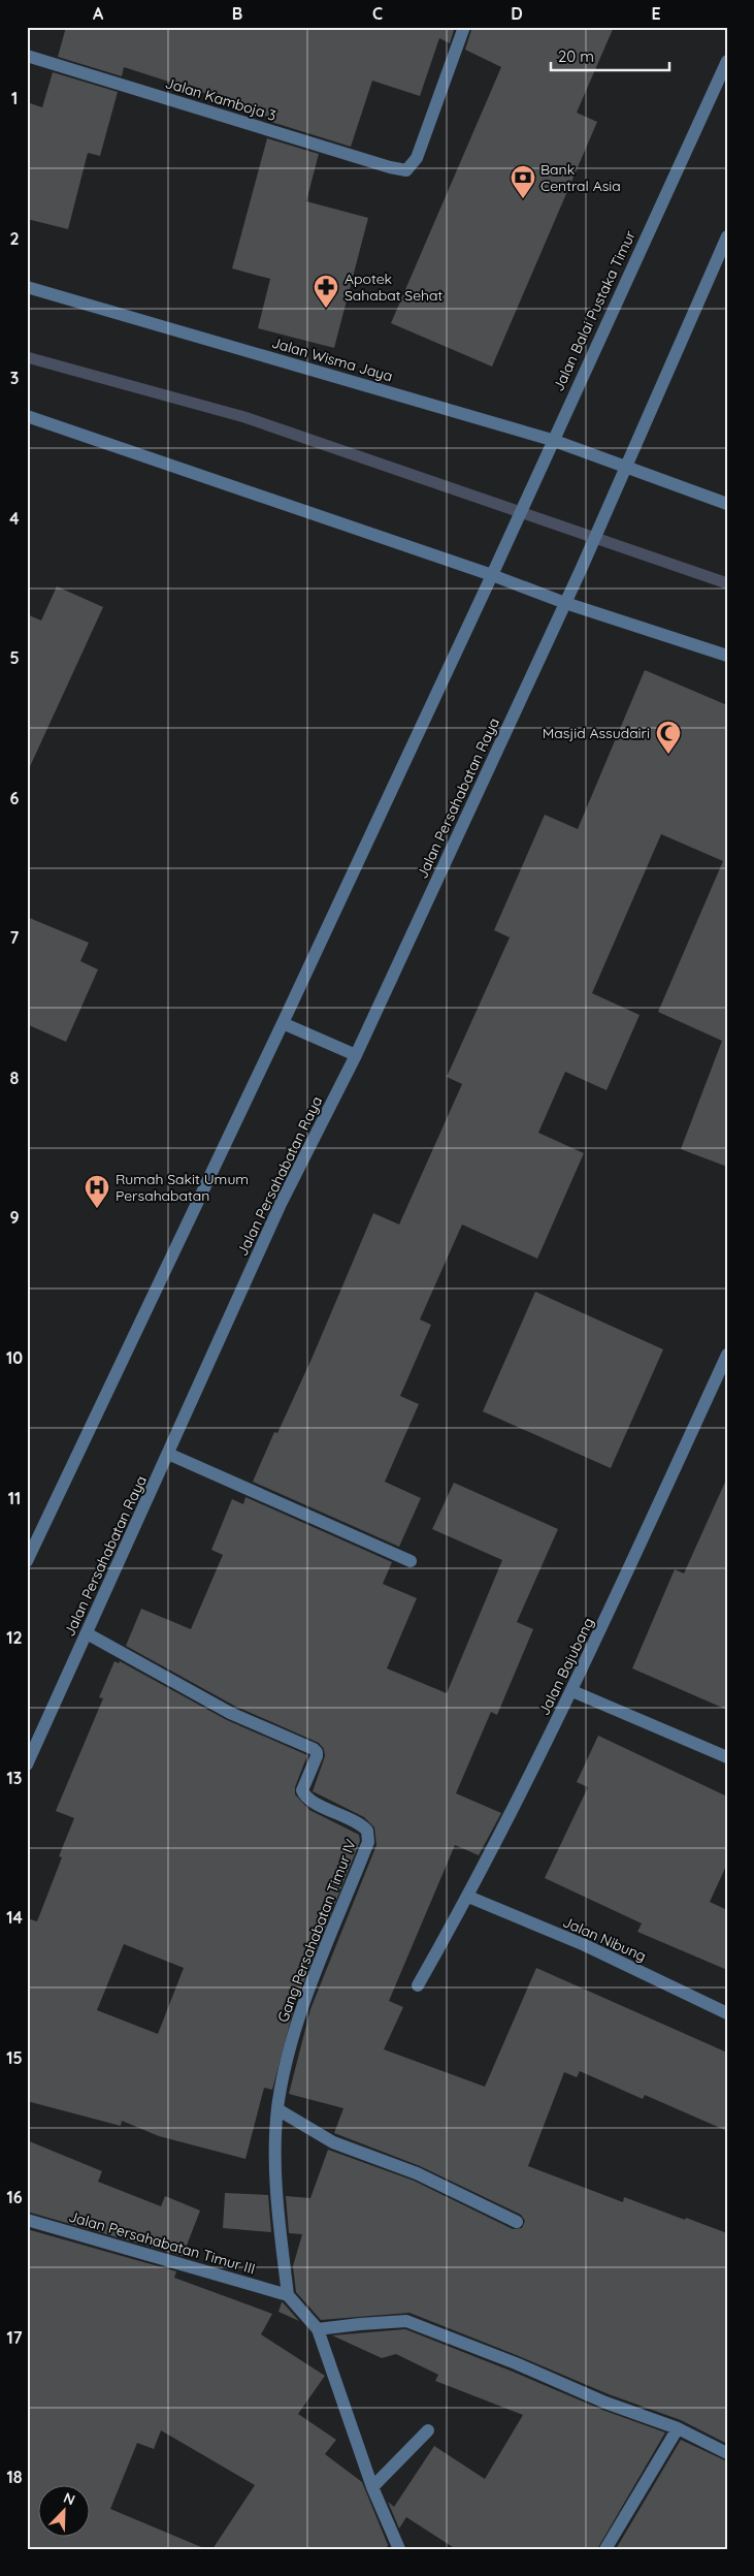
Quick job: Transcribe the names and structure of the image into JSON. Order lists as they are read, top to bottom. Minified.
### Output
{"streets":{"street":["Jalan Kamboja 3","Jalan Balai Pustaka Timur","Jalan Wisma Jaya","Jalan Persahabatan Raya","Jalan Bajubang","Gang Persahabatan Timur IV","Jalan Nibung","Jalan Persahabatan Timur III"]},"crossings":[["Jalan Balai Pustaka Timur","Jalan Wisma Jaya"],["Jalan Persahabatan Raya","Gang Persahabatan Timur IV"],["Jalan Bajubang","Jalan Nibung"],["Gang Persahabatan Timur IV","Jalan Persahabatan Timur III"]],"places":{"bank":["Bank Central Asia"],"pharmacy":["Apotek Sahabat Sehat"],"mosque":["Masjid Assudairi"],"hospital":["Rumah Sakit Umum Persahabatan"]},"scale_bar":"20 m","north":"top right","grid":{"columns":["A","B","C","D","E"],"rows":["1","2","3","4","5","6","7","8","9","10","11","12","13","14","15","16","17","18"]}}
